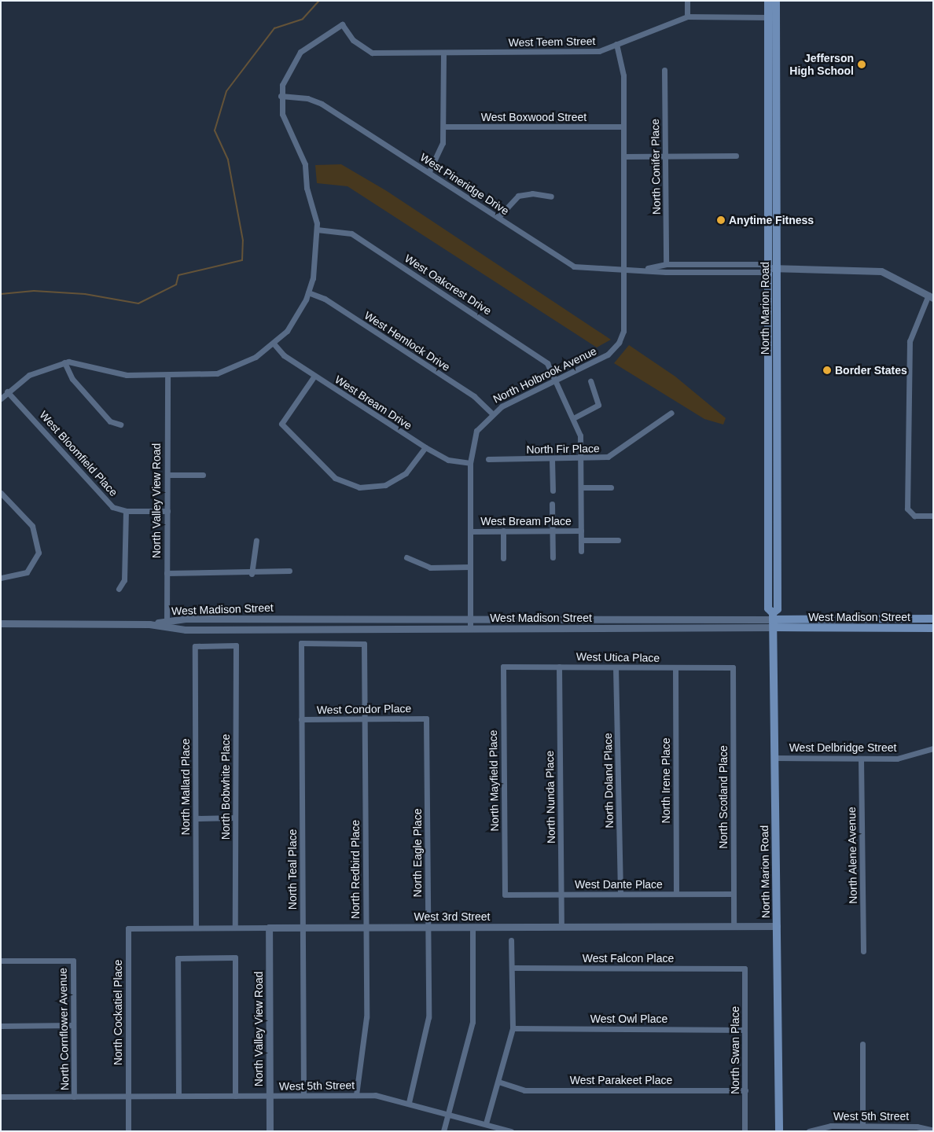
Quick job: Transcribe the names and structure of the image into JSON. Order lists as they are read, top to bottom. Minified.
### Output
{"streets":{"main road":["North Marion Road","West Madison Street"],"street":["West Teem Street","West Boxwood Street","North Conifer Place","West Pineridge Drive","West Oakcrest Drive","West Hemlock Drive","North Holbrook Avenue","West Bream Drive","North Fir Place","West Bloomfield Place","North Valley View Road","West Bream Place","West Utica Place","West Condor Place","West Delbridge Street","North Mayfield Place","North Doland Place","North Irene Place","North Mallard Place","North Bobwhite Place","North Nunda Place","North Scotland Place","North Eagle Place","North Alene Avenue","North Teal Place","North Redbird Place","West Dante Place","West 3rd Street","West Falcon Place","North Cockatiel Place","West Owl Place","North Cornflower Avenue","North Swan Place","West Parakeet Place","West 5th Street"]},"crossings":[["West Teem Street","West Pineridge Drive"],["West Teem Street","North Marion Road"],["West Teem Street","North Holbrook Avenue"],["West Boxwood Street","North Holbrook Avenue"],["North Conifer Place","West Pineridge Drive"],["West Pineridge Drive","North Marion Road"],["West Pineridge Drive","North Holbrook Avenue"],["West Oakcrest Drive","North Holbrook Avenue"],["West Oakcrest Drive","North Fir Place"],["West Oakcrest Drive","West Bream Place"],["North Marion Road","West Madison Street"],["North Marion Road","West Delbridge Street"],["North Marion Road","West 3rd Street"],["West Hemlock Drive","North Holbrook Avenue"],["North Holbrook Avenue","West Bream Drive"],["North Holbrook Avenue","West Bream Place"],["North Holbrook Avenue","West Madison Street"],["West Bloomfield Place","North Valley View Road"],["North Valley View Road","West Madison Street"],["North Valley View Road","West 3rd Street"],["North Valley View Road","West 5th Street"],["West Utica Place","North Mayfield Place"],["West Utica Place","North Doland Place"],["West Utica Place","North Irene Place"],["West Utica Place","North Nunda Place"],["West Utica Place","North Scotland Place"],["West Condor Place","North Eagle Place"],["West Condor Place","North Teal Place"],["West Condor Place","North Redbird Place"],["West Delbridge Street","North Alene Avenue"],["North Mayfield Place","West Dante Place"],["North Doland Place","West Dante Place"],["North Irene Place","West Dante Place"],["North Mallard Place","North Bobwhite Place"],["North Mallard Place","West 3rd Street"],["North Bobwhite Place","West 3rd Street"],["North Nunda Place","West Dante Place"],["North Nunda Place","West 3rd Street"],["North Scotland Place","West Dante Place"],["North Scotland Place","West 3rd Street"],["North Eagle Place","West 3rd Street"],["North Eagle Place","West 5th Street"],["North Teal Place","North Redbird Place"],["North Teal Place","West 3rd Street"],["North Teal Place","West 5th Street"],["North Redbird Place","West 3rd Street"],["North Redbird Place","West 5th Street"],["West 3rd Street","North Cockatiel Place"],["West Falcon Place","North Swan Place"],["North Cockatiel Place","West 5th Street"],["West Owl Place","North Swan Place"],["North Cornflower Avenue","West 5th Street"],["North Swan Place","West Parakeet Place"]],"places":["Jefferson High School","Anytime Fitness","Border States"]}
